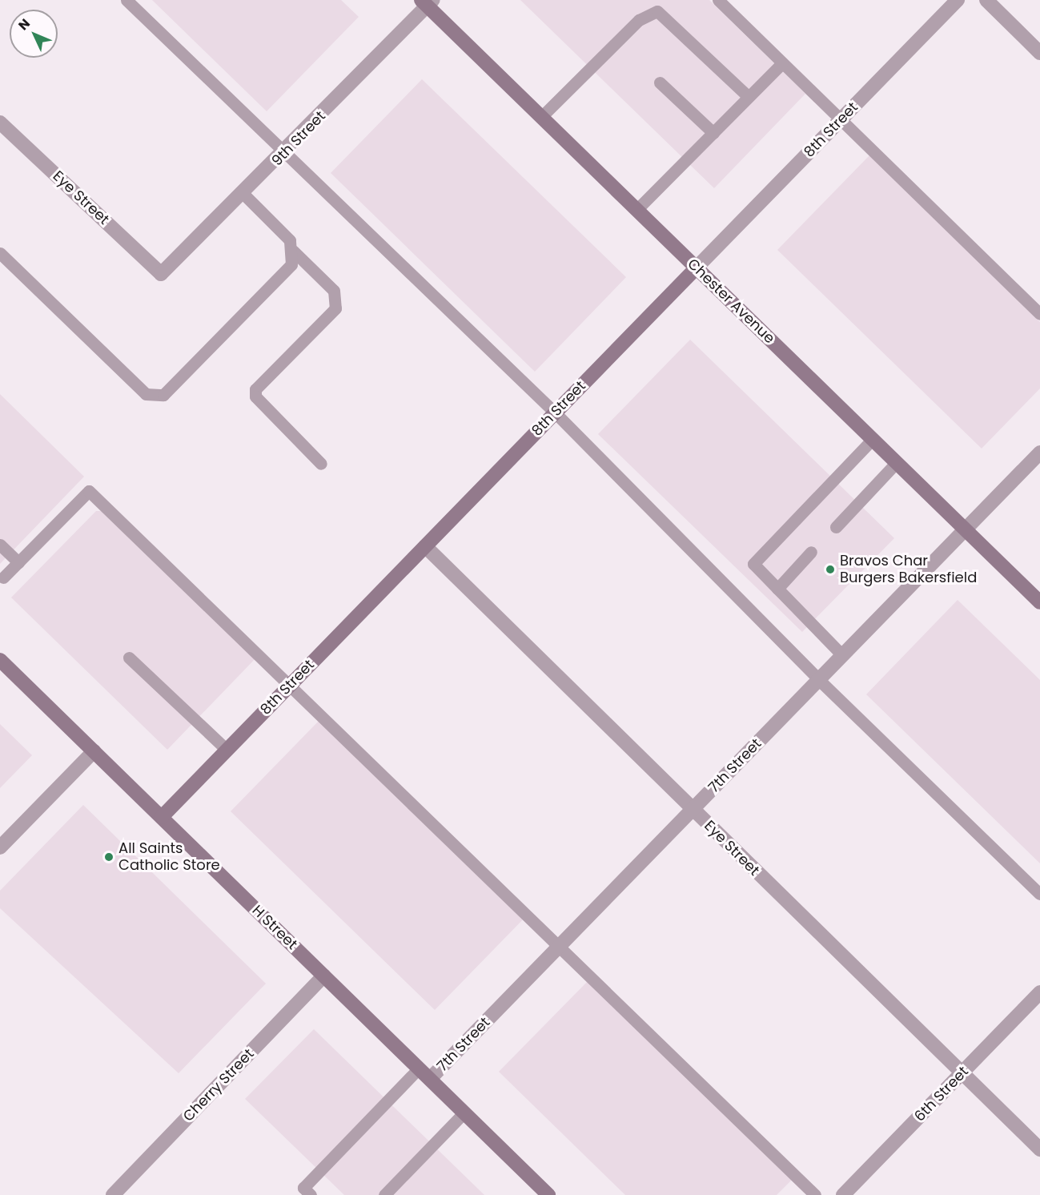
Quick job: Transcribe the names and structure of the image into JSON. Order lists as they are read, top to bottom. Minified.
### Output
{"streets":{"street":["8th Street","9th Street","Eye Street","Chester Avenue","7th Street","H Street","Cherry Street","6th Street"]},"crossings":[["8th Street","Eye Street"],["8th Street","Chester Avenue"],["8th Street","H Street"],["9th Street","Eye Street"],["9th Street","Chester Avenue"],["Eye Street","7th Street"],["Eye Street","6th Street"],["Chester Avenue","7th Street"],["7th Street","H Street"],["H Street","Cherry Street"]],"places":["Bravos Char Burgers Bakersfield","All Saints Catholic Store"],"north":"top left"}
